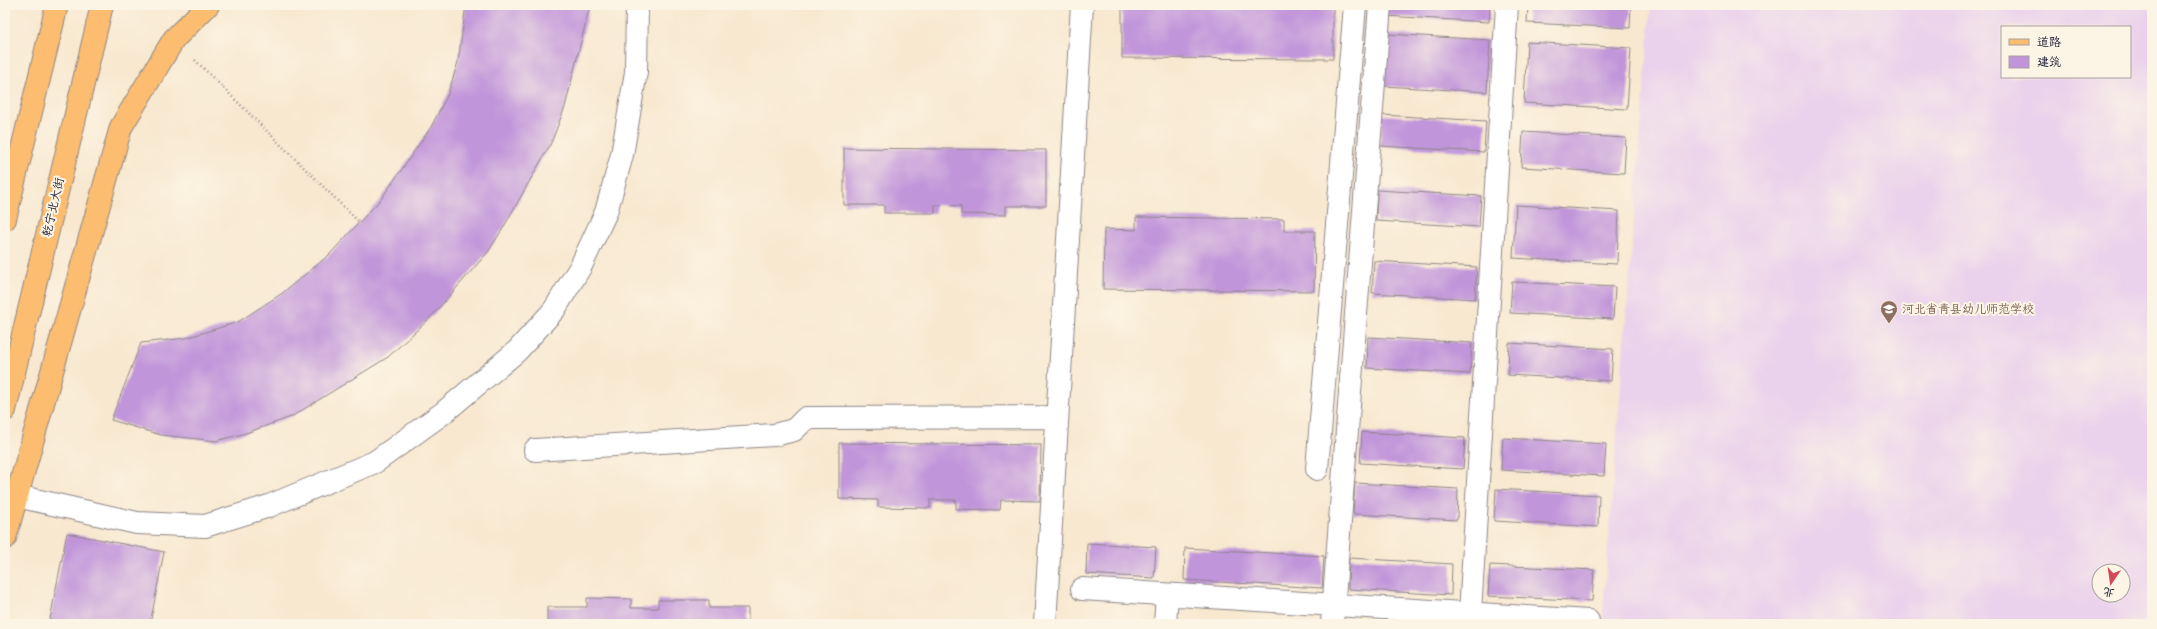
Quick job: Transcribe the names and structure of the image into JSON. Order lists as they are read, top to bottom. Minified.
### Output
{"streets":{"main road":["乾宁北大街"]},"places":{"school or university":["河北省青县幼儿师范学校"]},"legend":["道路","建筑"],"north":"bottom"}
